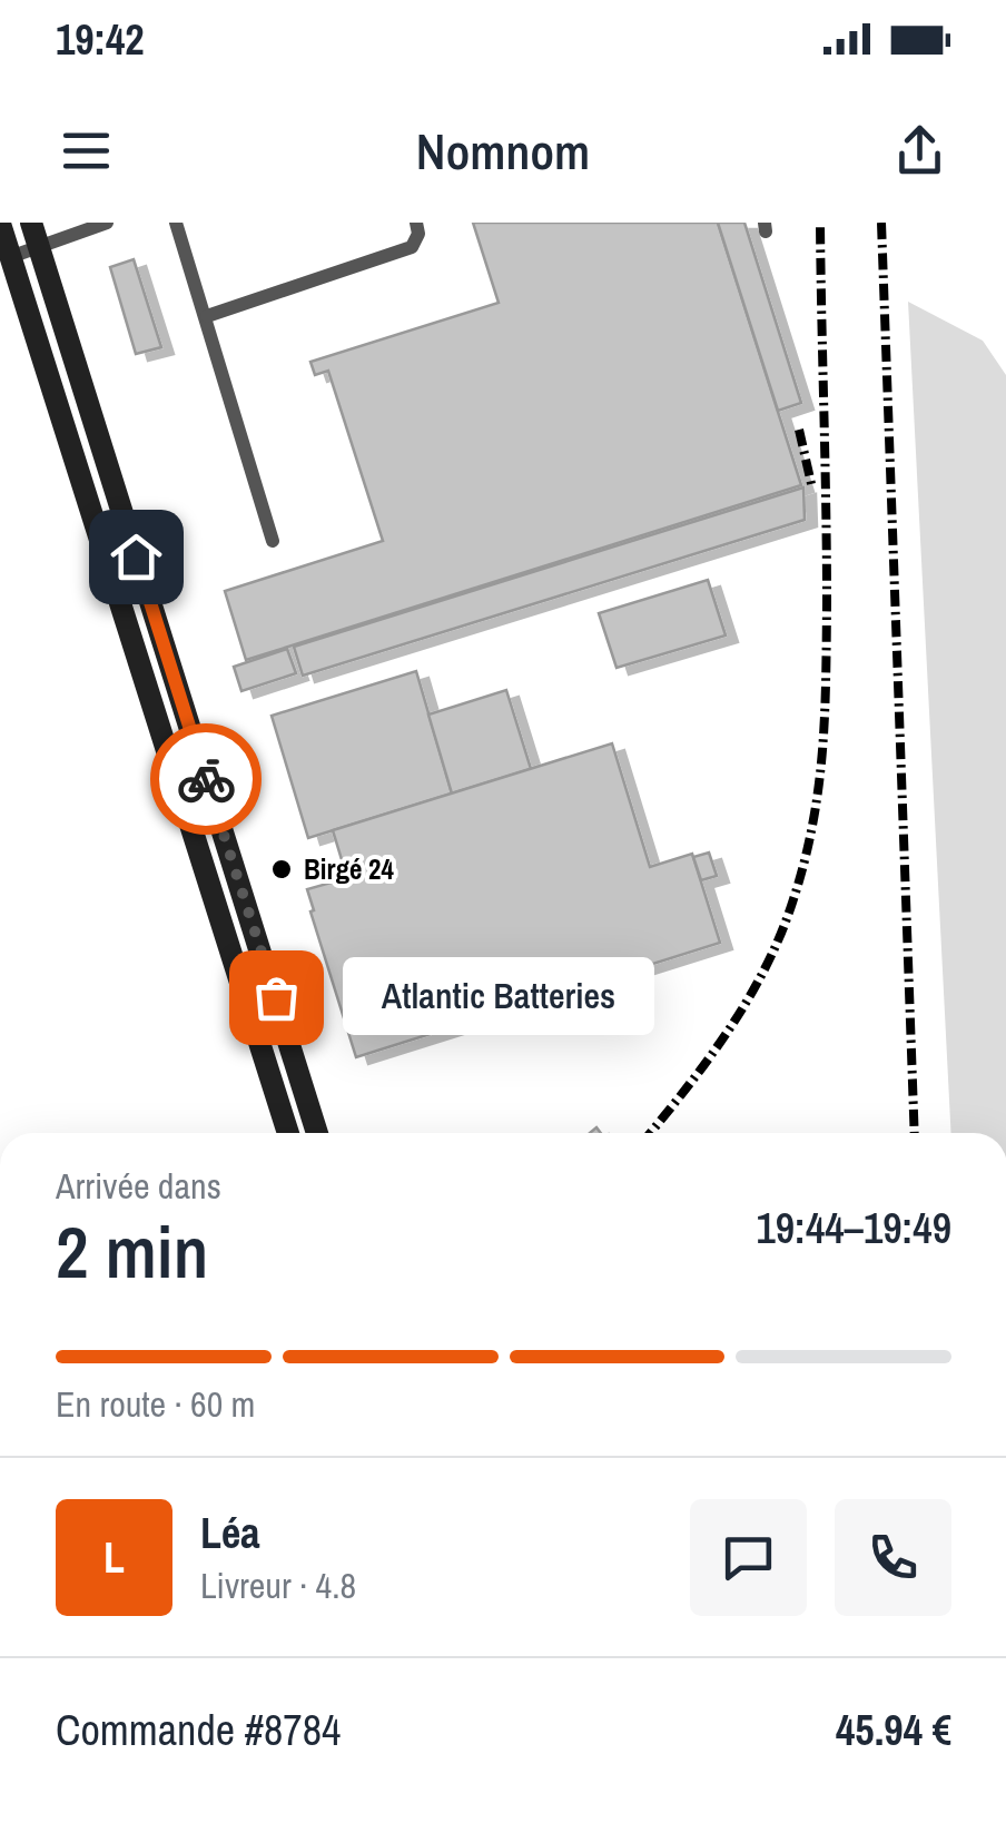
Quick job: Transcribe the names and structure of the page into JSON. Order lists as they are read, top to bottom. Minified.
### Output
{"places":["Birgé 24","Atlantic Batteries"],"page":{"status":"19:42","header":"Nomnom","bubble":"Atlantic Batteries","heading":["2 min","Arrivée dans","19:44–19:49"],"panel":["Léa","Livreur · 4.8","Commande #8784","45.94 €"],"bar":"En route · 60 m","round":"L"}}
